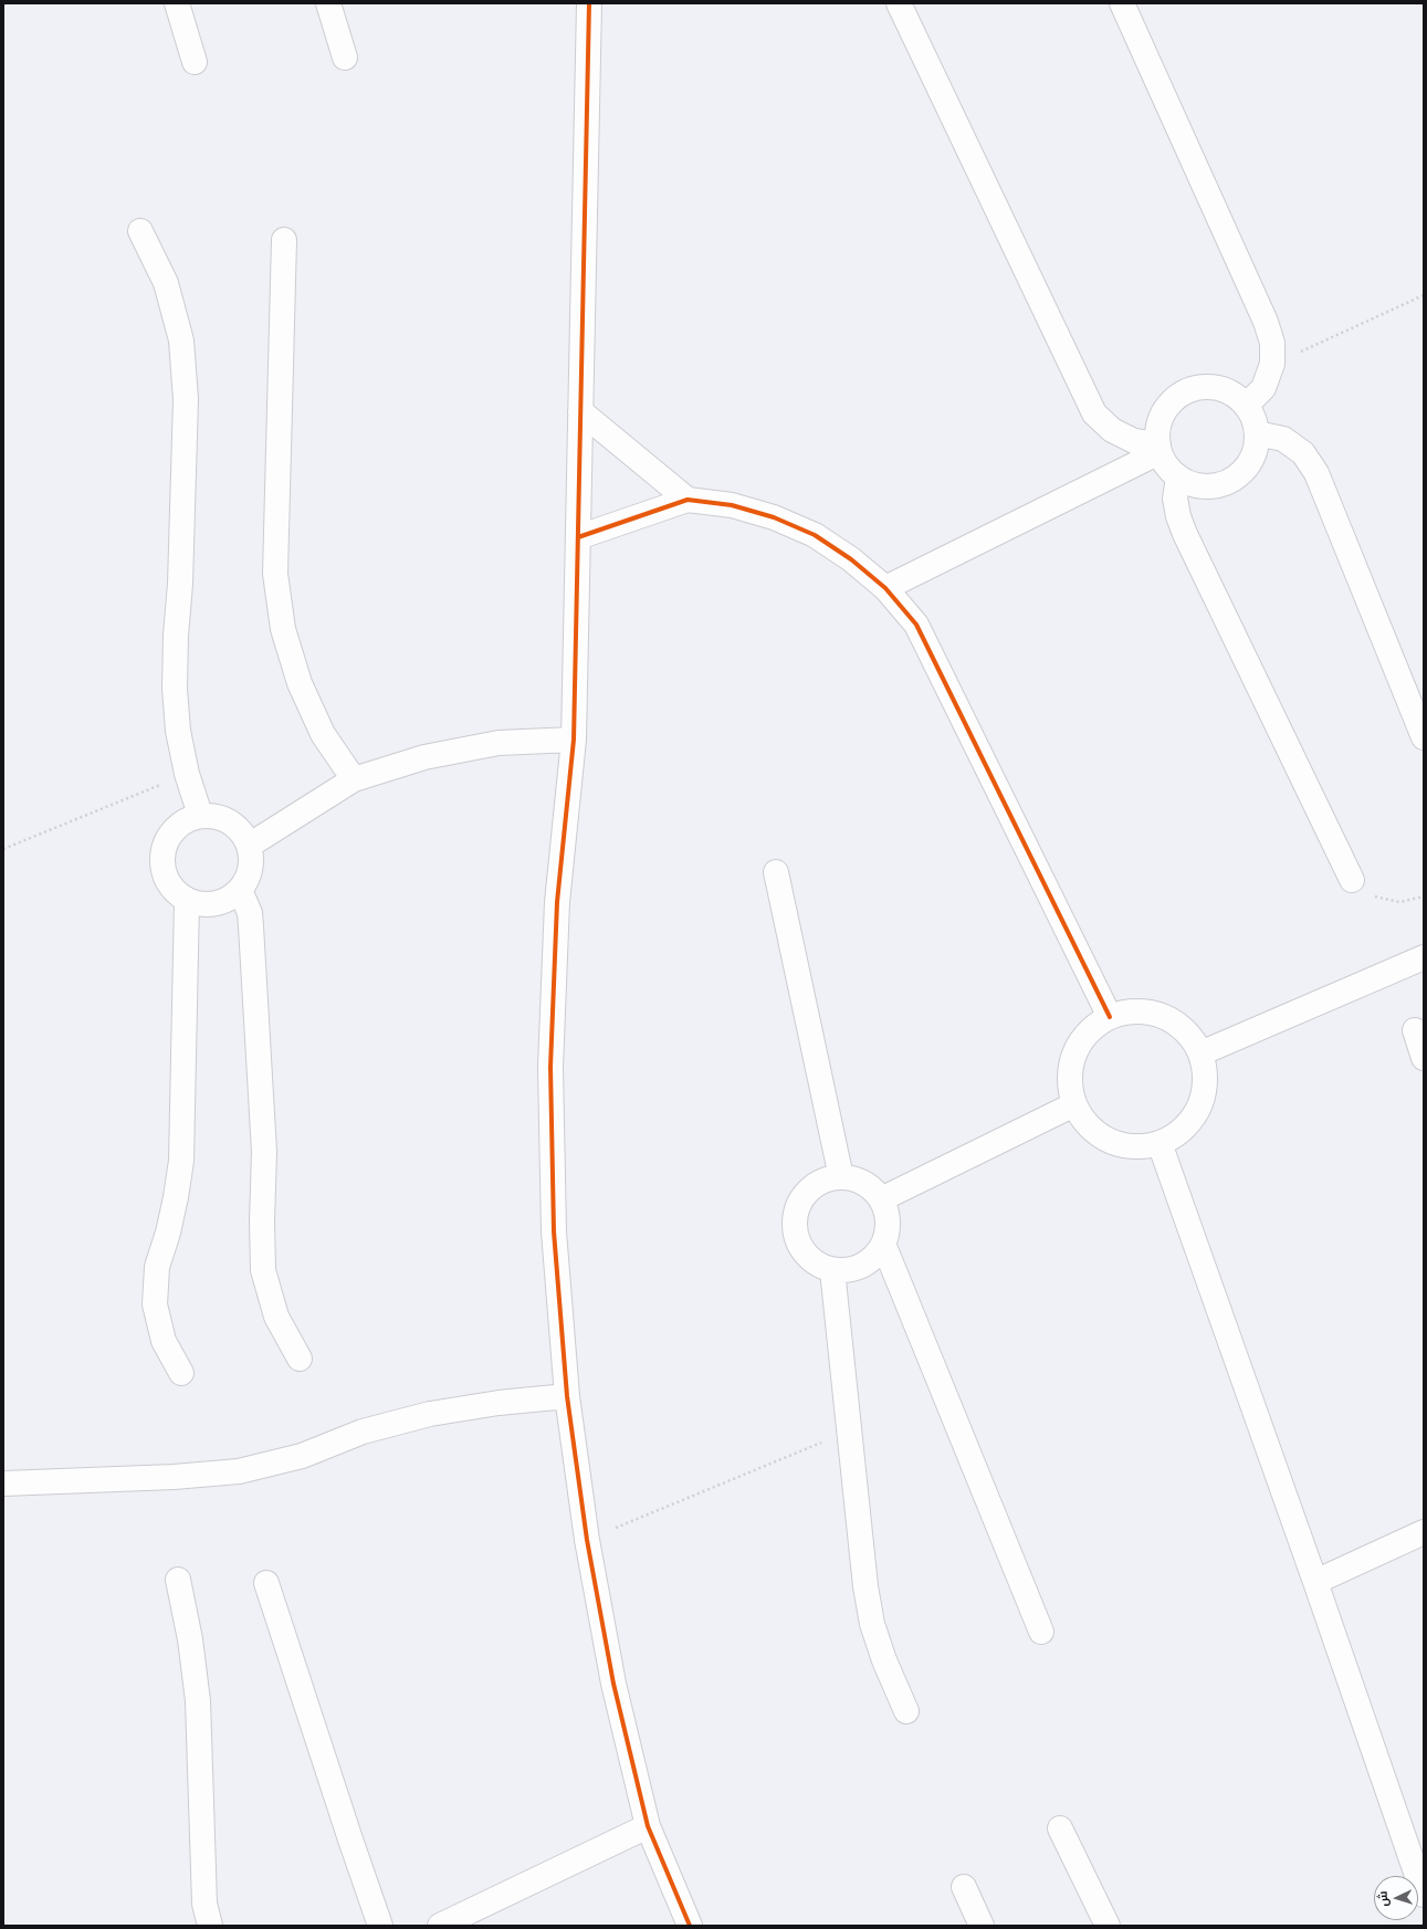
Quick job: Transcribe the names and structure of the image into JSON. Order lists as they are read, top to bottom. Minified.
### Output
{"north":"left"}
